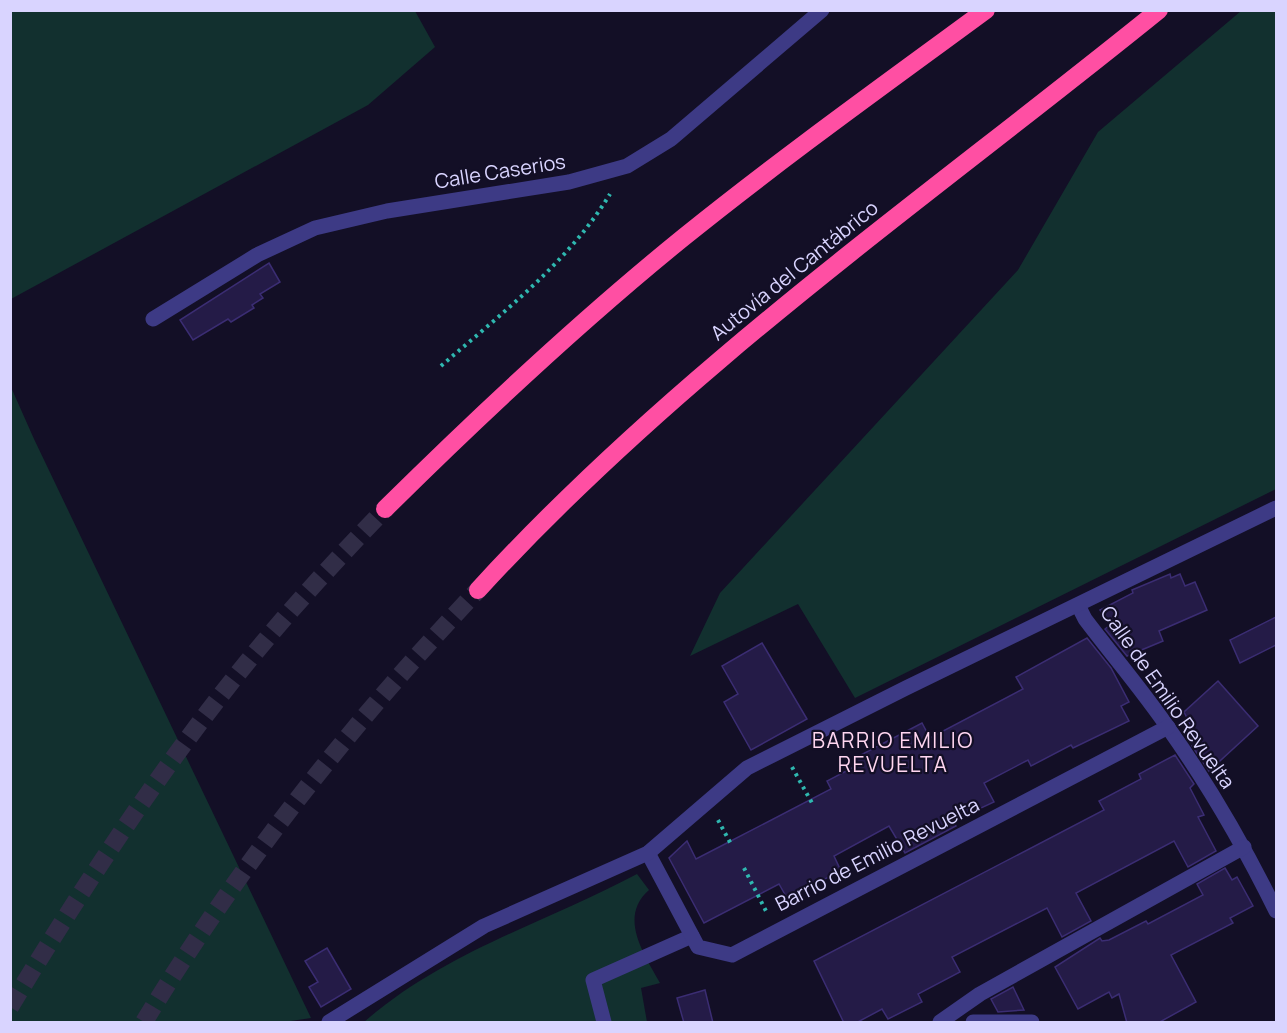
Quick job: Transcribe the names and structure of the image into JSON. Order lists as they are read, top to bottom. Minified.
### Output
{"streets":{"highway":["Autovía del Cantábrico"],"street":["Calle Caserios","Calle de Emilio Revuelta","Barrio de Emilio Revuelta"]},"crossings":[["Calle de Emilio Revuelta","Barrio de Emilio Revuelta"]],"districts":["BARRIO EMILIO REVUELTA"]}
